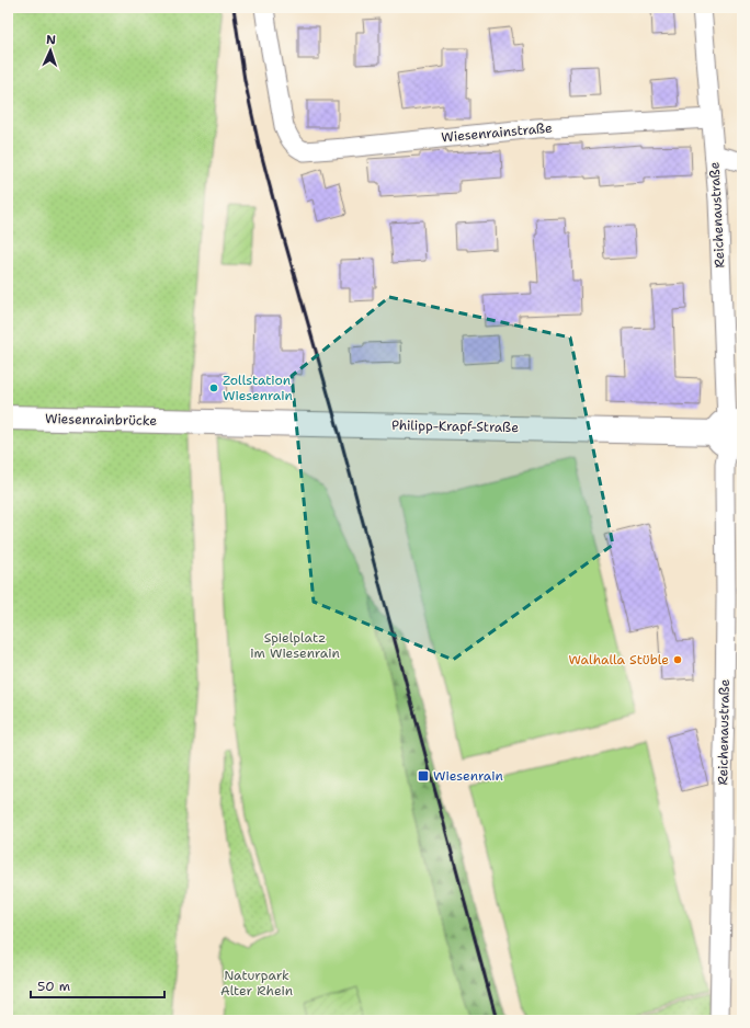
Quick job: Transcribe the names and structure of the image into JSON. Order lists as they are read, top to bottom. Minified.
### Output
{"streets":{"street":["Wiesenrainstraße","Reichenaustraße","Wiesenrainbrücke","Philipp-Krapf-Straße"]},"crossings":[["Wiesenrainstraße","Reichenaustraße"],["Reichenaustraße","Philipp-Krapf-Straße"],["Wiesenrainbrücke","Philipp-Krapf-Straße"]],"parks":["Spielplatz im Wiesenrain","Naturpark Alter Rhein"],"places":{"other":["Zollstation Wiesenrain","Walhalla Stüble"],"transit":["Wiesenrain"]},"scale_bar":"50 m","north":"top"}
